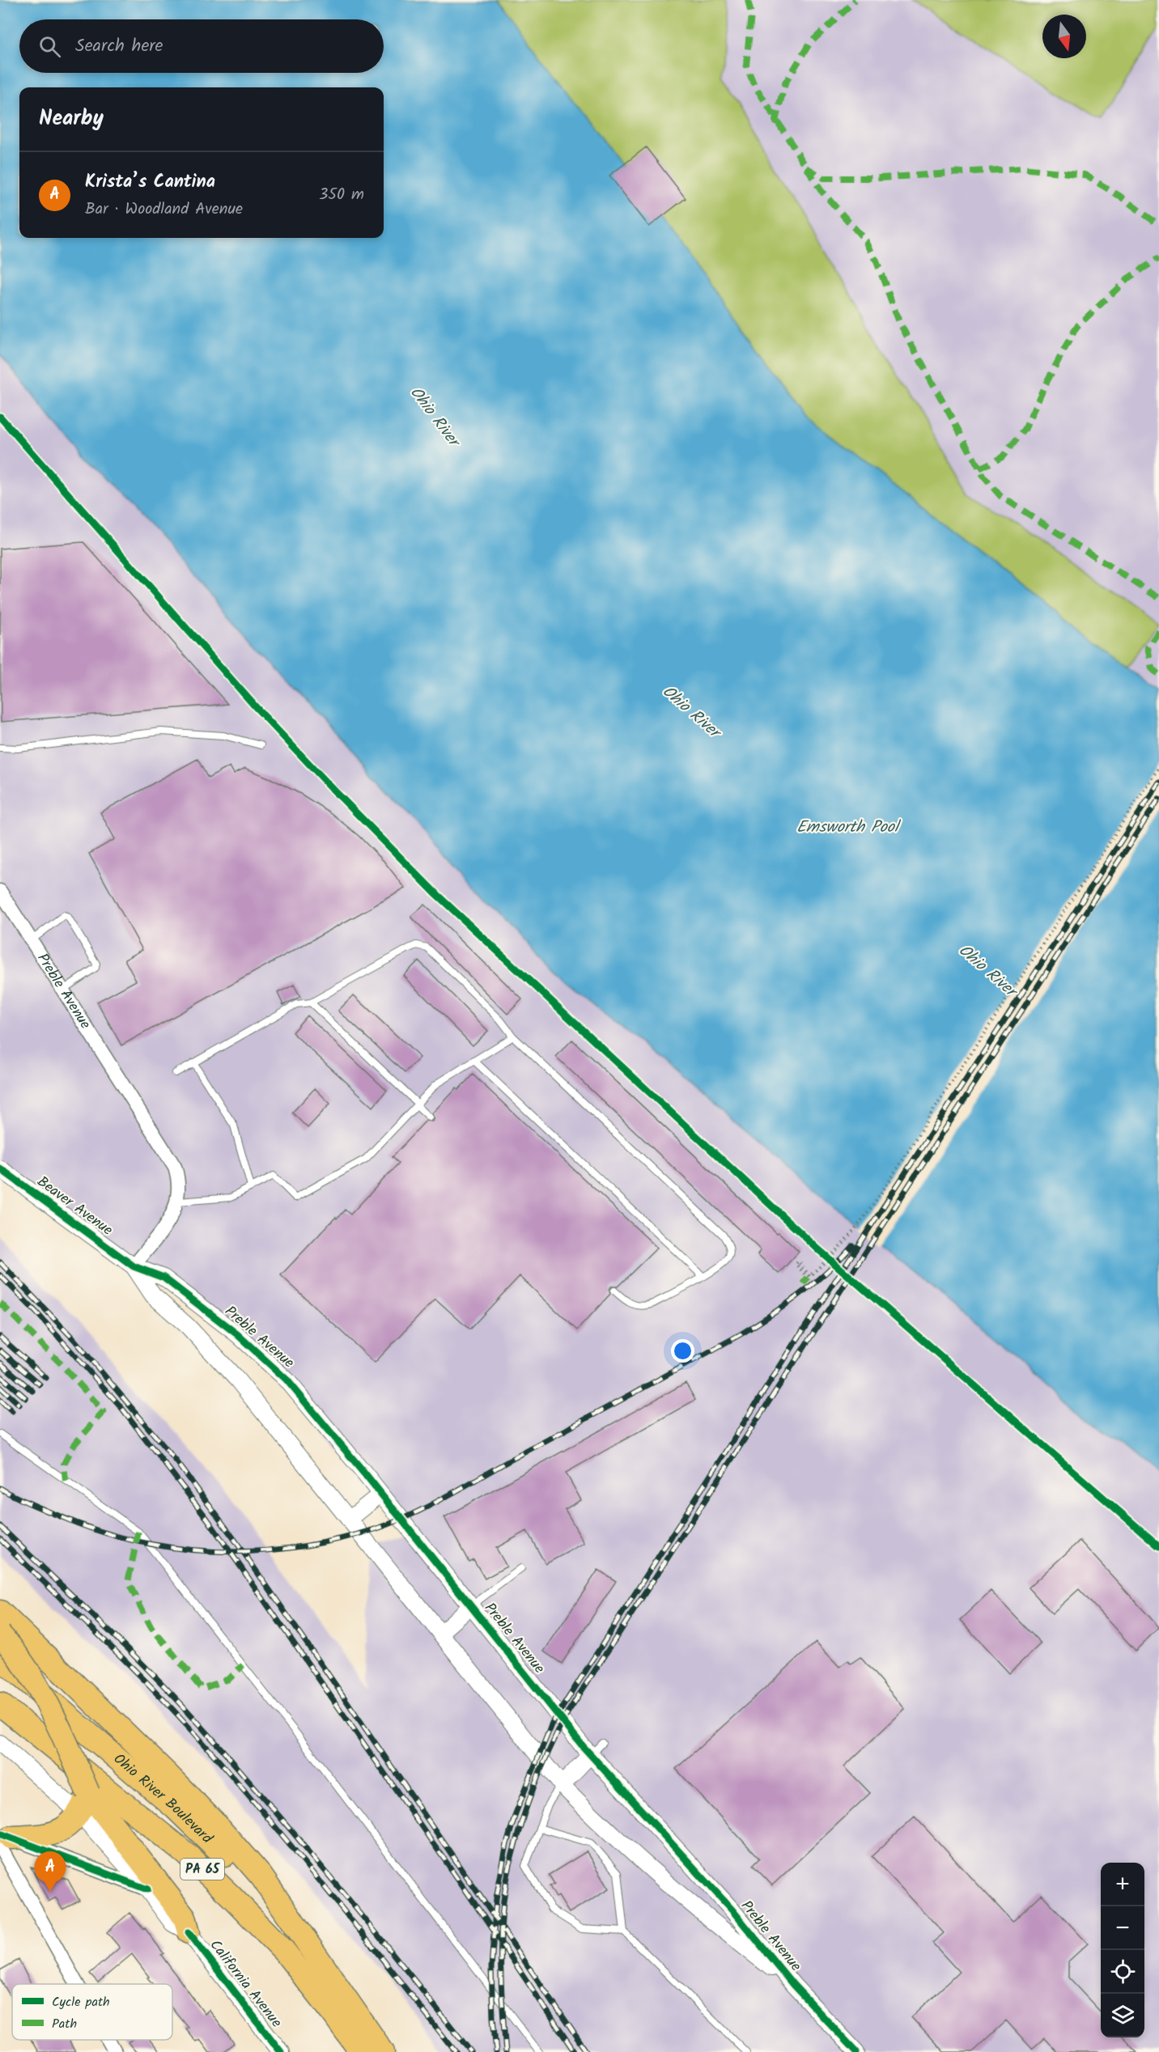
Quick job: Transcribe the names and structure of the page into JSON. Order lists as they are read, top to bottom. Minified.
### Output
{"streets":{"highway":["Ohio River Boulevard","PA 65"],"street":["Preble Avenue","Beaver Avenue","California Avenue"]},"crossings":[["Preble Avenue","Beaver Avenue"],["Ohio River Boulevard","PA 65"]],"water":["Ohio River","Emsworth Pool"],"legend":["Cycle path","Path"],"north":"bottom","page":{"search":"Search here","heading":"Nearby","list":[{"mark":"A","name":"Krista’s Cantina","note":"Bar · Woodland Avenue","value":"350 m"}],"pins":"A","map_buttons":["+","−"]}}
